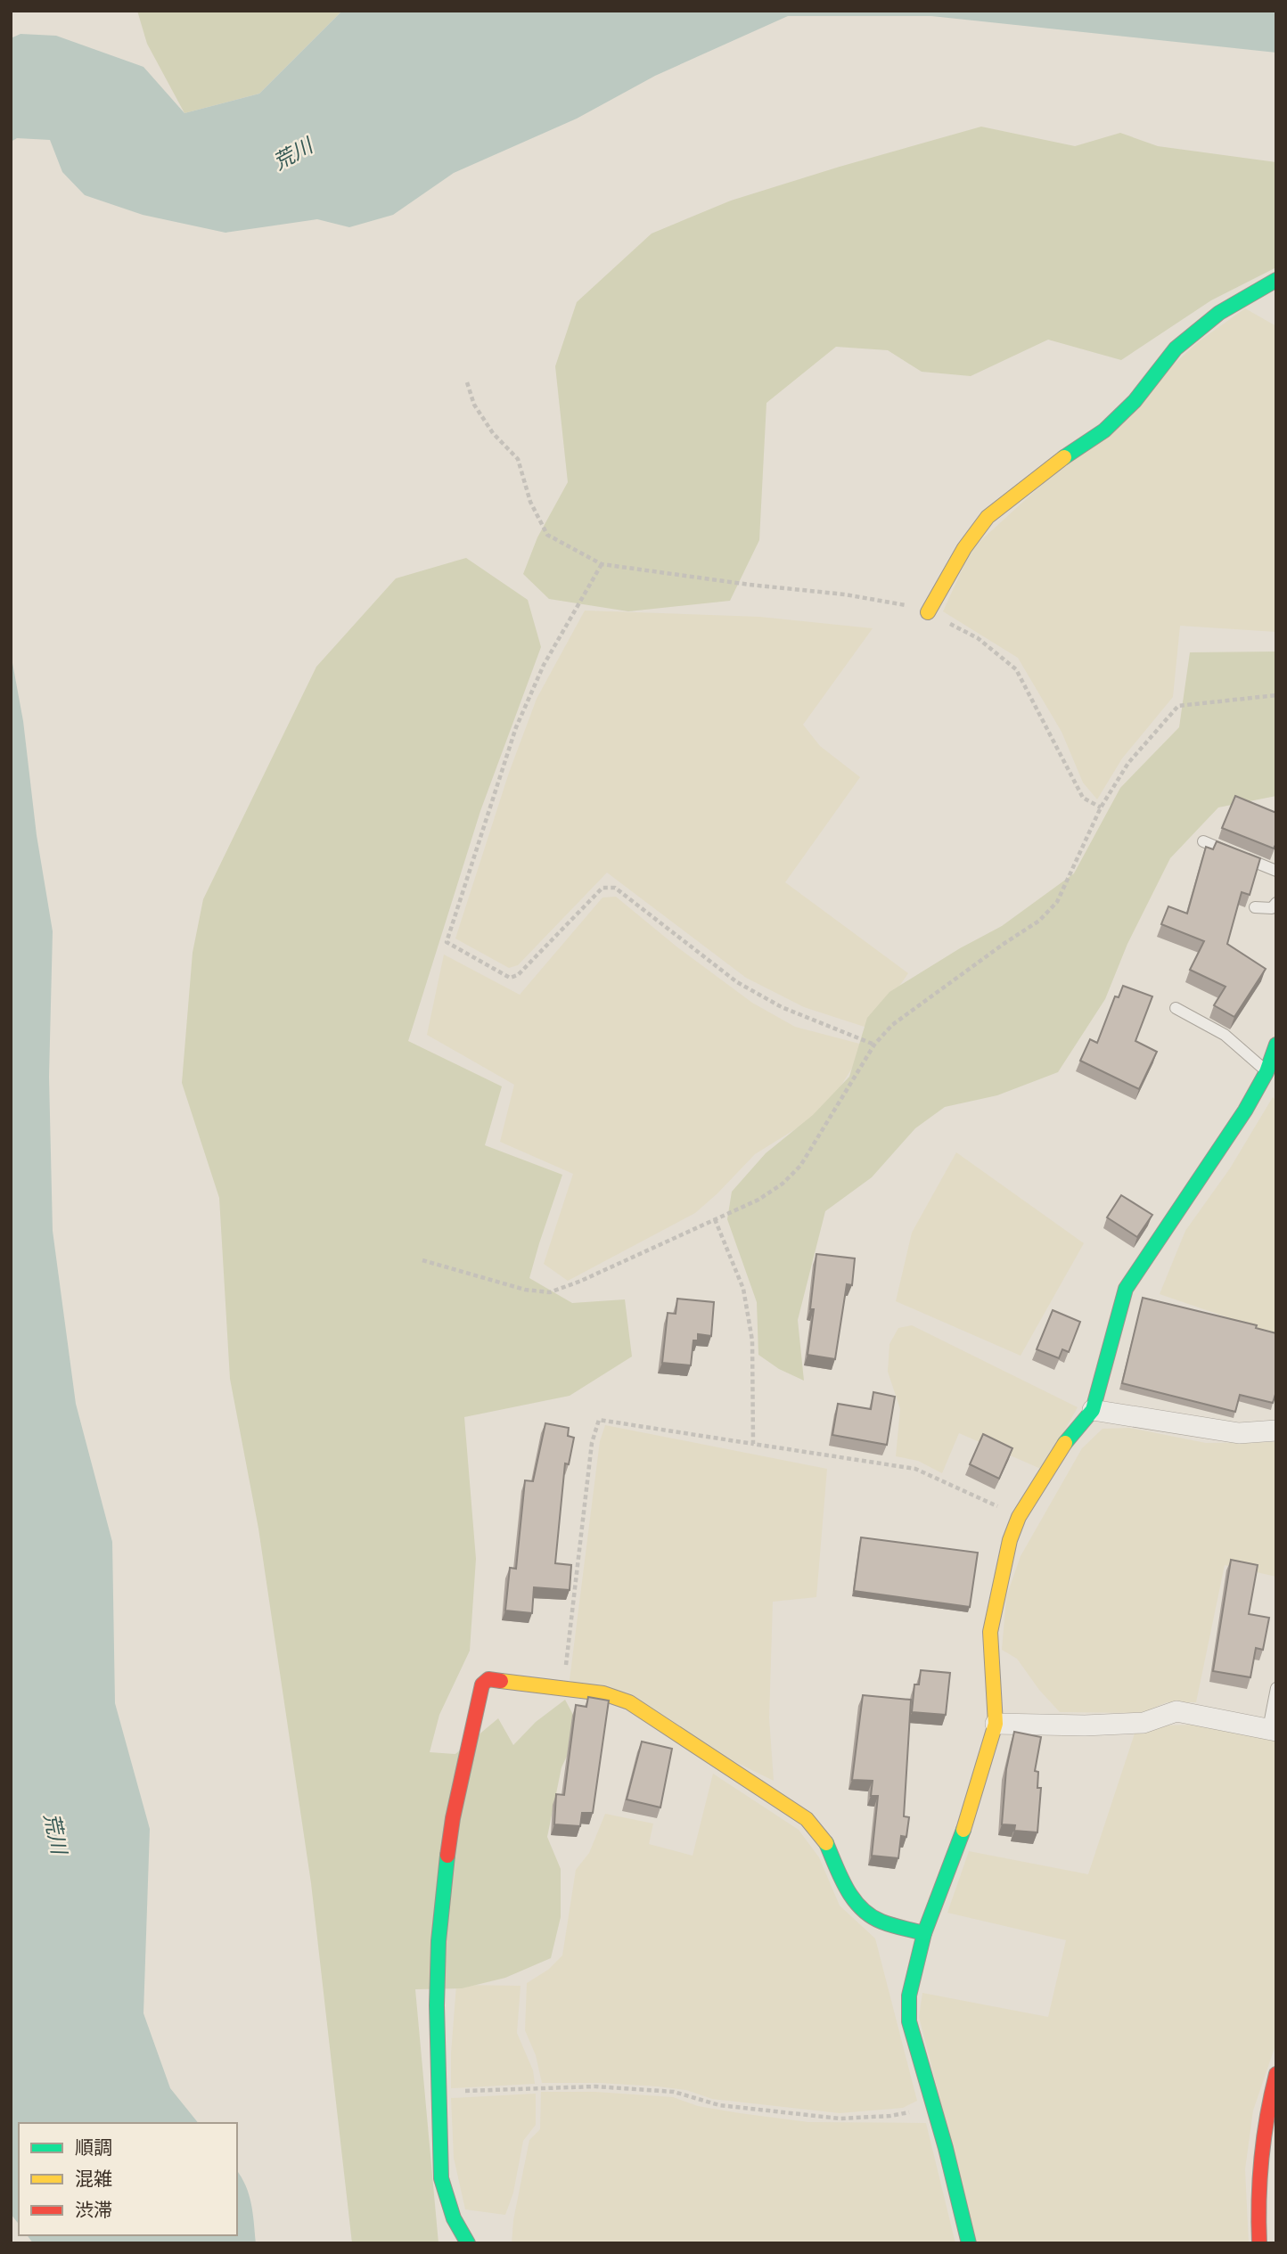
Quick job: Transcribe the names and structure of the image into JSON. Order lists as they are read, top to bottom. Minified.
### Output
{"water":["荒川"],"legend":["順調","混雑","渋滞"]}
